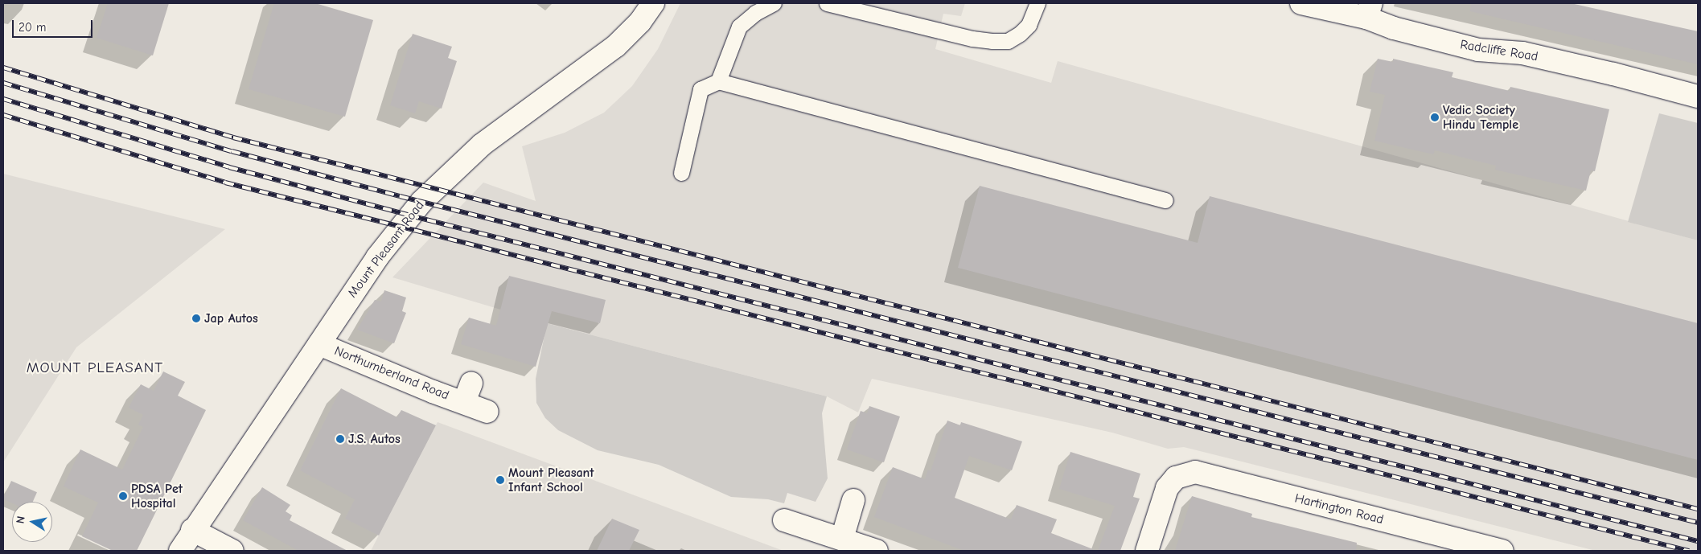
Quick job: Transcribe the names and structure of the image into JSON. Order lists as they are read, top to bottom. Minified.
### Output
{"streets":{"street":["Radcliffe Road","Mount Pleasant Road","Northumberland Road","Hartington Road"]},"crossings":[["Mount Pleasant Road","Northumberland Road"]],"districts":["MOUNT PLEASANT"],"places":["Vedic Society Hindu Temple","Jap Autos","J.S. Autos","Mount Pleasant Infant School","PDSA Pet Hospital"],"scale_bar":"20 m","north":"left"}
